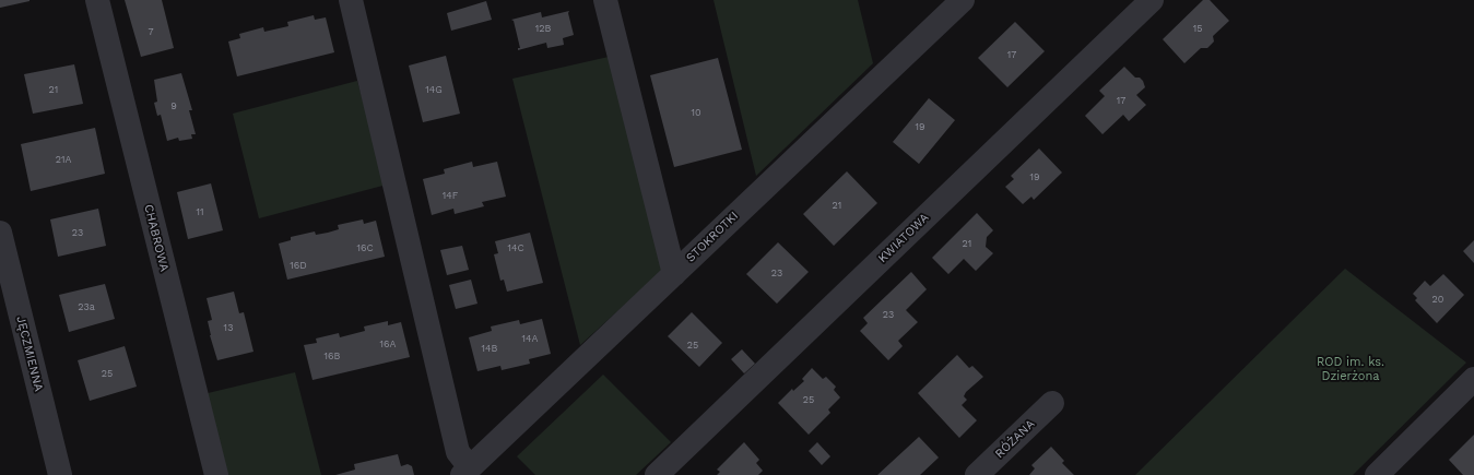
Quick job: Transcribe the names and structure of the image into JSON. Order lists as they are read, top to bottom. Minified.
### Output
{"streets":{"street":["STOKROTKI","CHABROWA","KWIATOWA","JĘCZMIENNA","RÓŻANA"]},"parks":["ROD im. ks. Dzierżona"],"house_numbers":["12B","15","7","17","21","14G","17","9","10","19","21A","19","14F","21","11","23","21","16C","14C","16D","23","20","23a","23","13","14A","16A","25","14B","16B","25","25"]}
